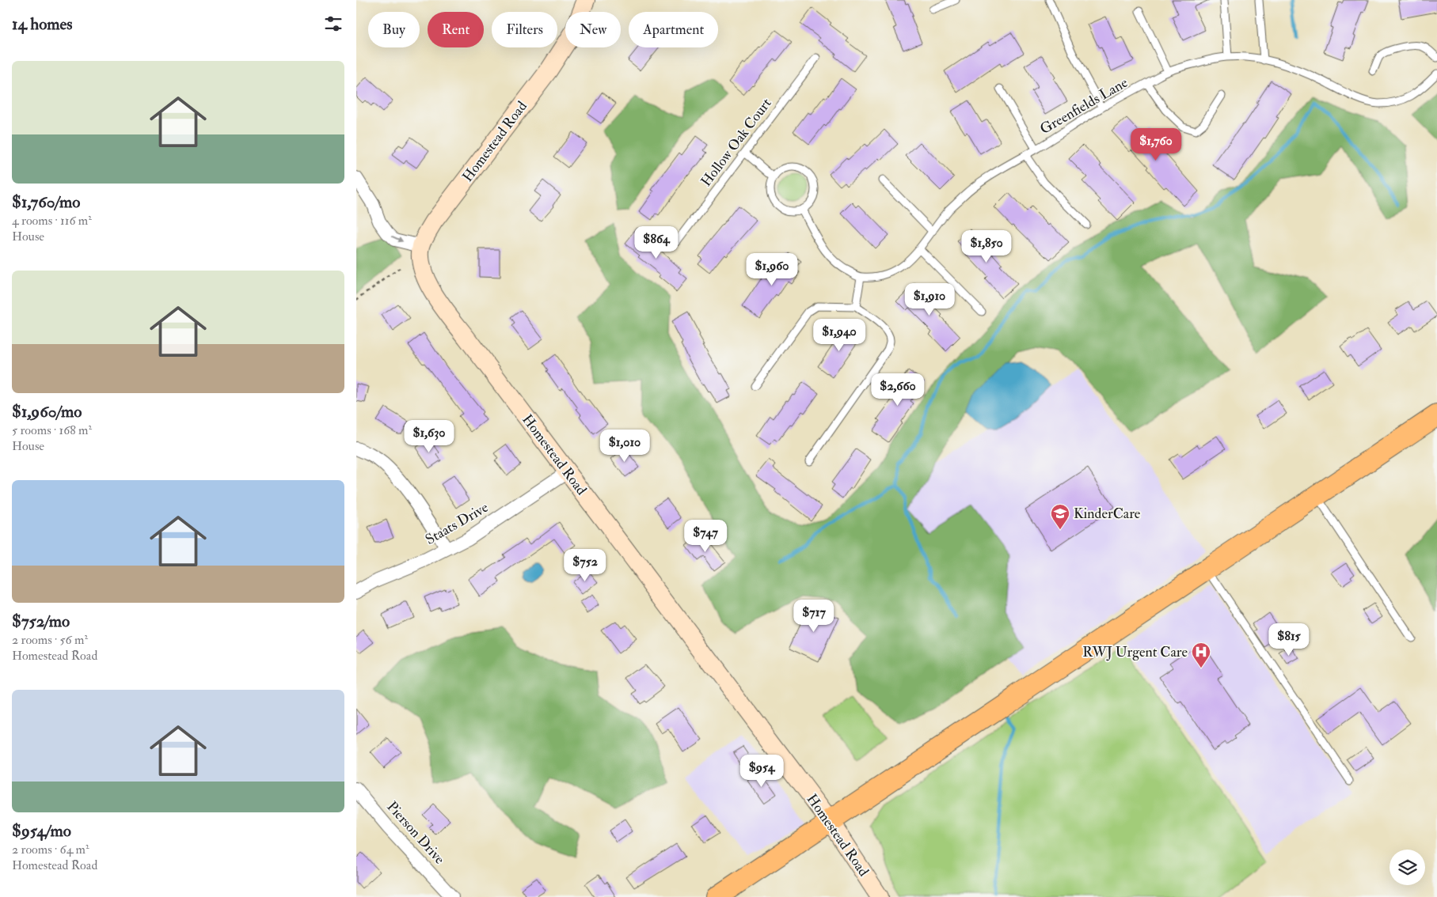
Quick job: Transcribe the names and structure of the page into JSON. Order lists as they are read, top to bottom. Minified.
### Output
{"streets":{"street":["Homestead Road","Staats Drive","Pierson Drive"],"lane":["Greenfields Lane","Hollow Oak Court"]},"crossings":[["Homestead Road","Staats Drive"]],"places":{"school or university":["KinderCare"],"hospital":["RWJ Urgent Care"]},"page":{"heading":"14 homes","chip":["Buy","Rent","Filters","New","Apartment"],"list":[{"name":"$1,760/mo","note":"4 rooms · 116 m² · House"},{"name":"$1,960/mo","note":"5 rooms · 168 m² · House"},{"name":"$752/mo","note":"2 rooms · 56 m² · Homestead Road"},{"name":"$954/mo","note":"2 rooms · 64 m² · Homestead Road"}],"price":["$1,760","$864","$1,850","$1,960","$1,910","$1,940","$2,660","$1,630","$1,010","$747","$752","$717","$815","$954"]}}
